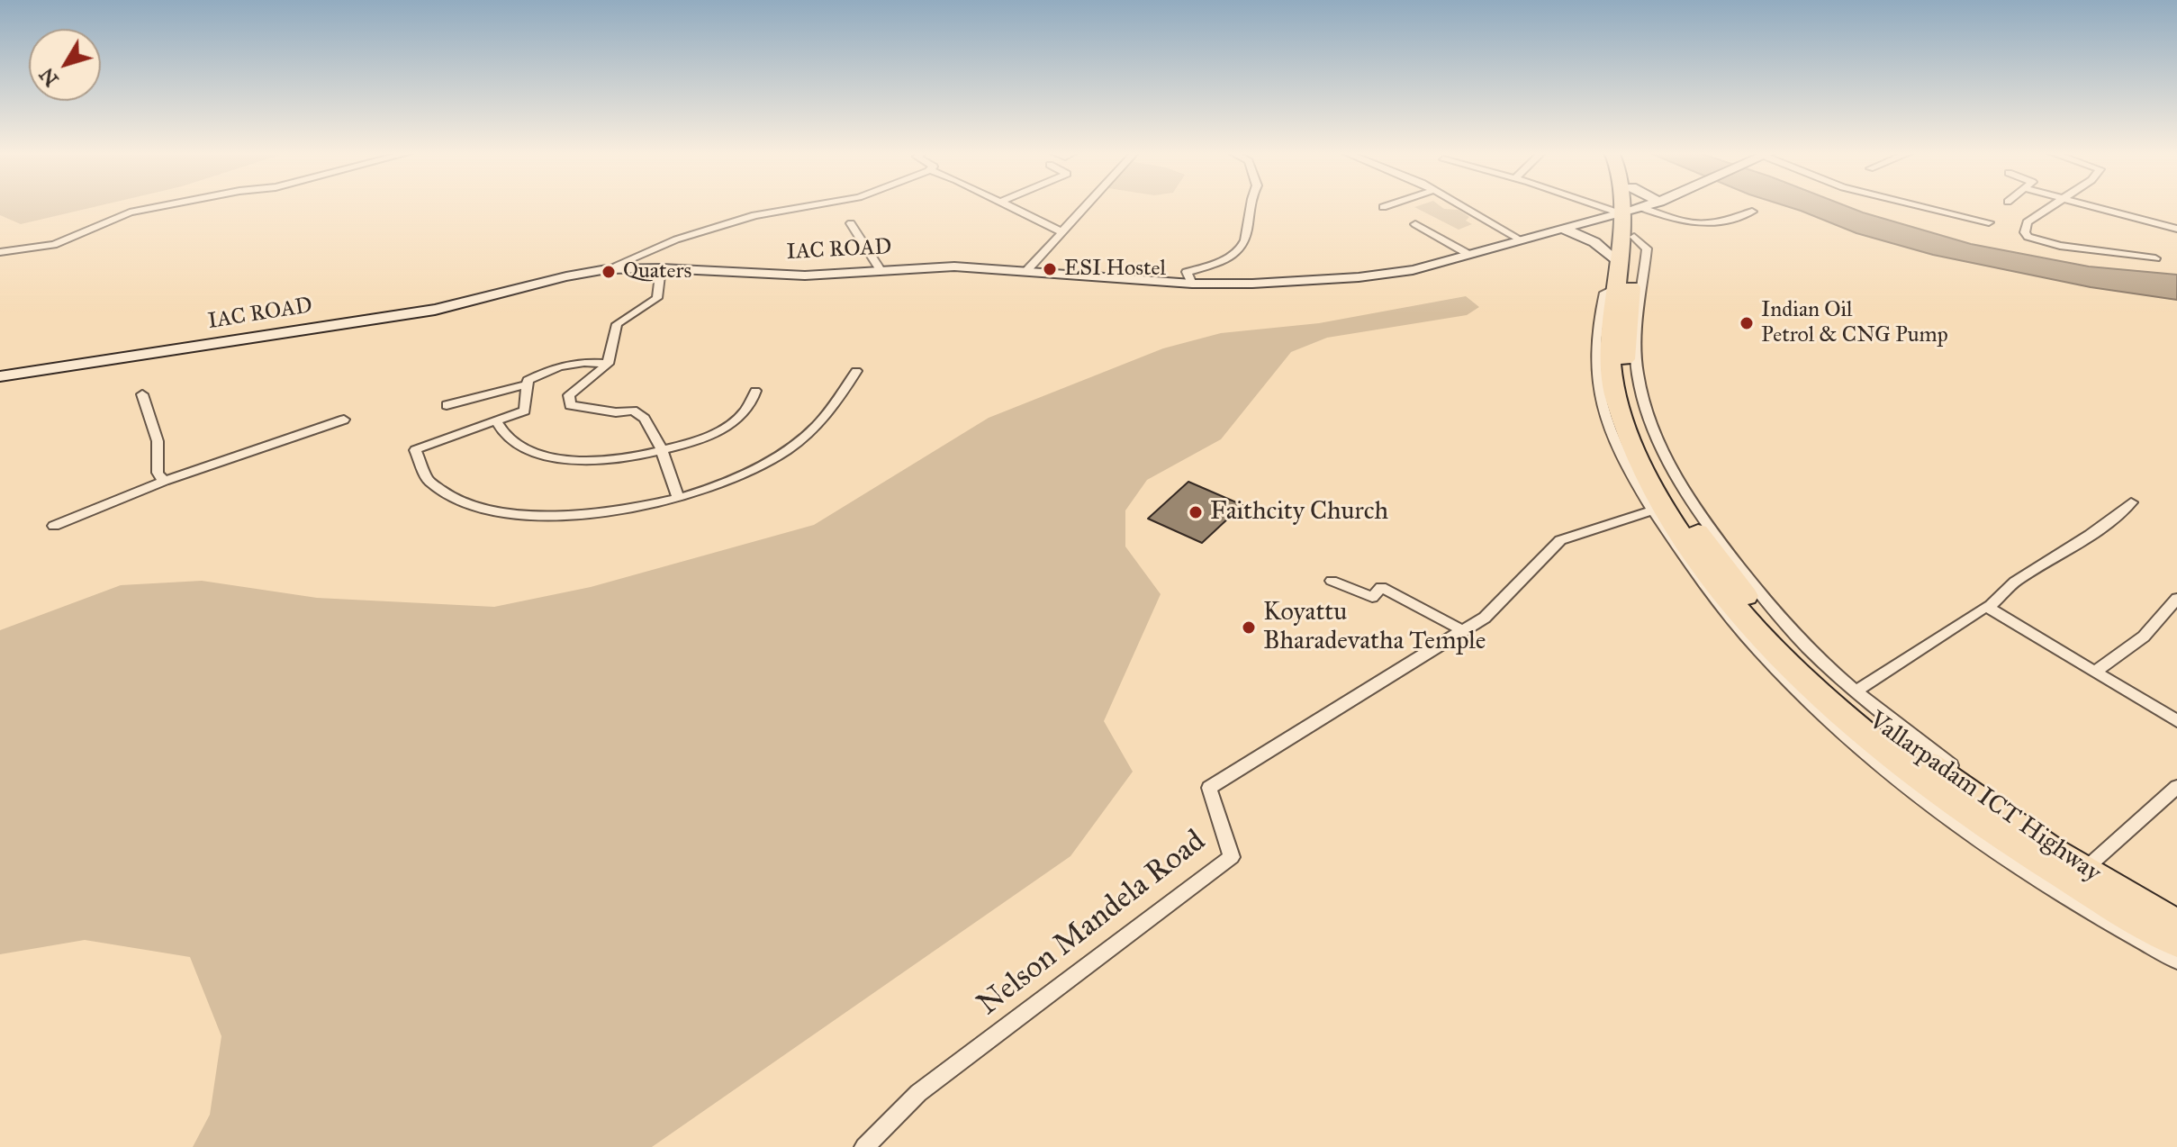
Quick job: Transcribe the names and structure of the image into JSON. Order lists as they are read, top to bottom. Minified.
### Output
{"streets":{"highway":["Vallarpadam ICT Highway"],"main road":["IAC ROAD"],"street":["Nelson Mandela Road"]},"places":["ESI Hostel","Quaters","Indian Oil Petrol & CNG Pump","Faithcity Church","Koyattu Bharadevatha Temple"],"north":"bottom left"}
